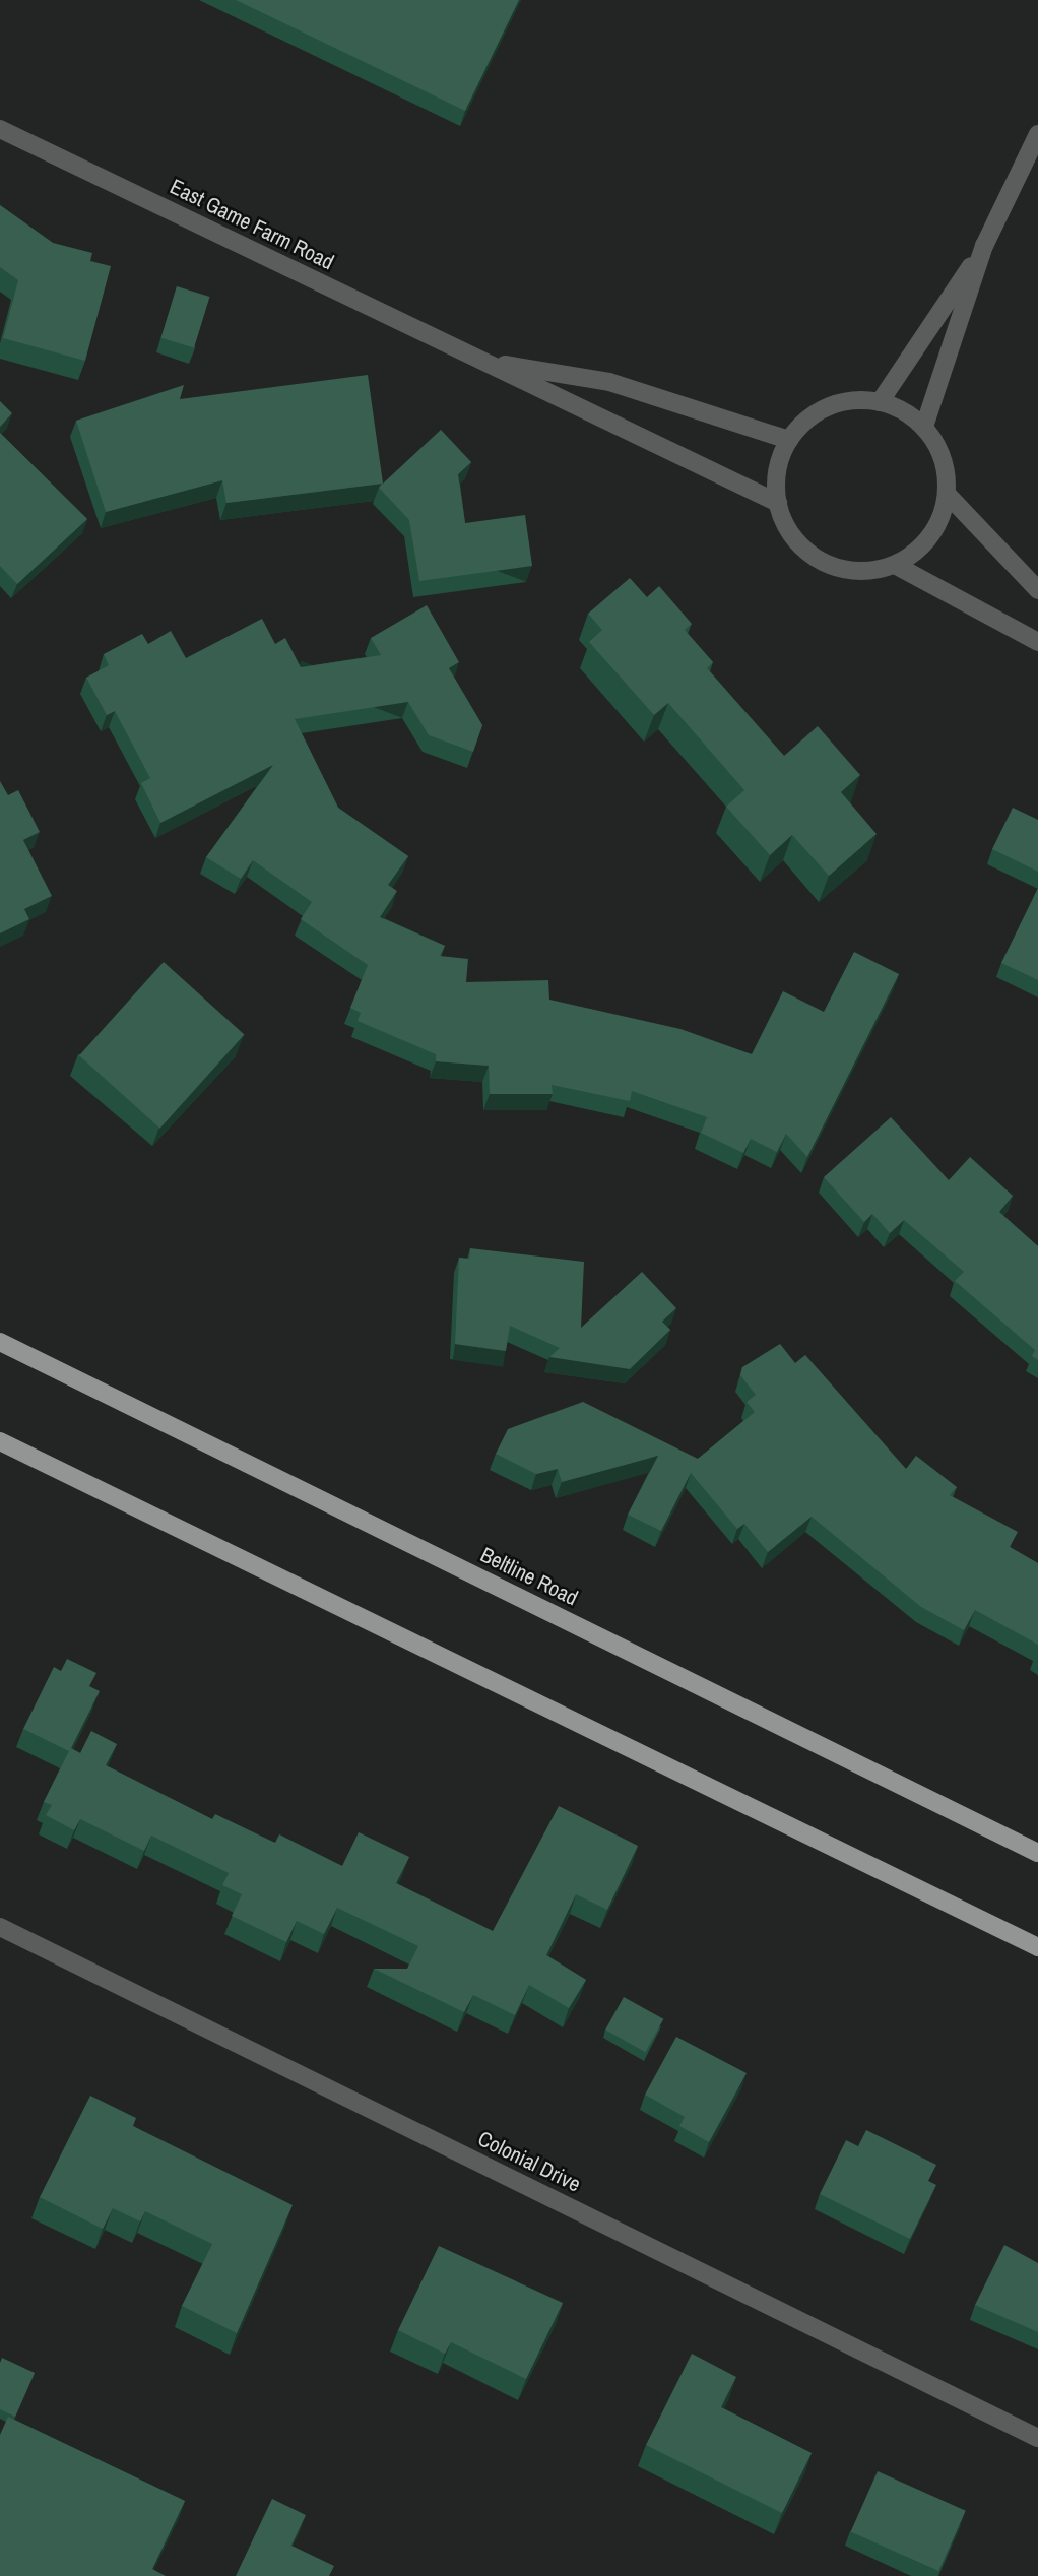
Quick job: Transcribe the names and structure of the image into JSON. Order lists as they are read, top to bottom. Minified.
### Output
{"streets":{"main road":["Beltline Road"],"street":["East Game Farm Road","Colonial Drive"]}}
